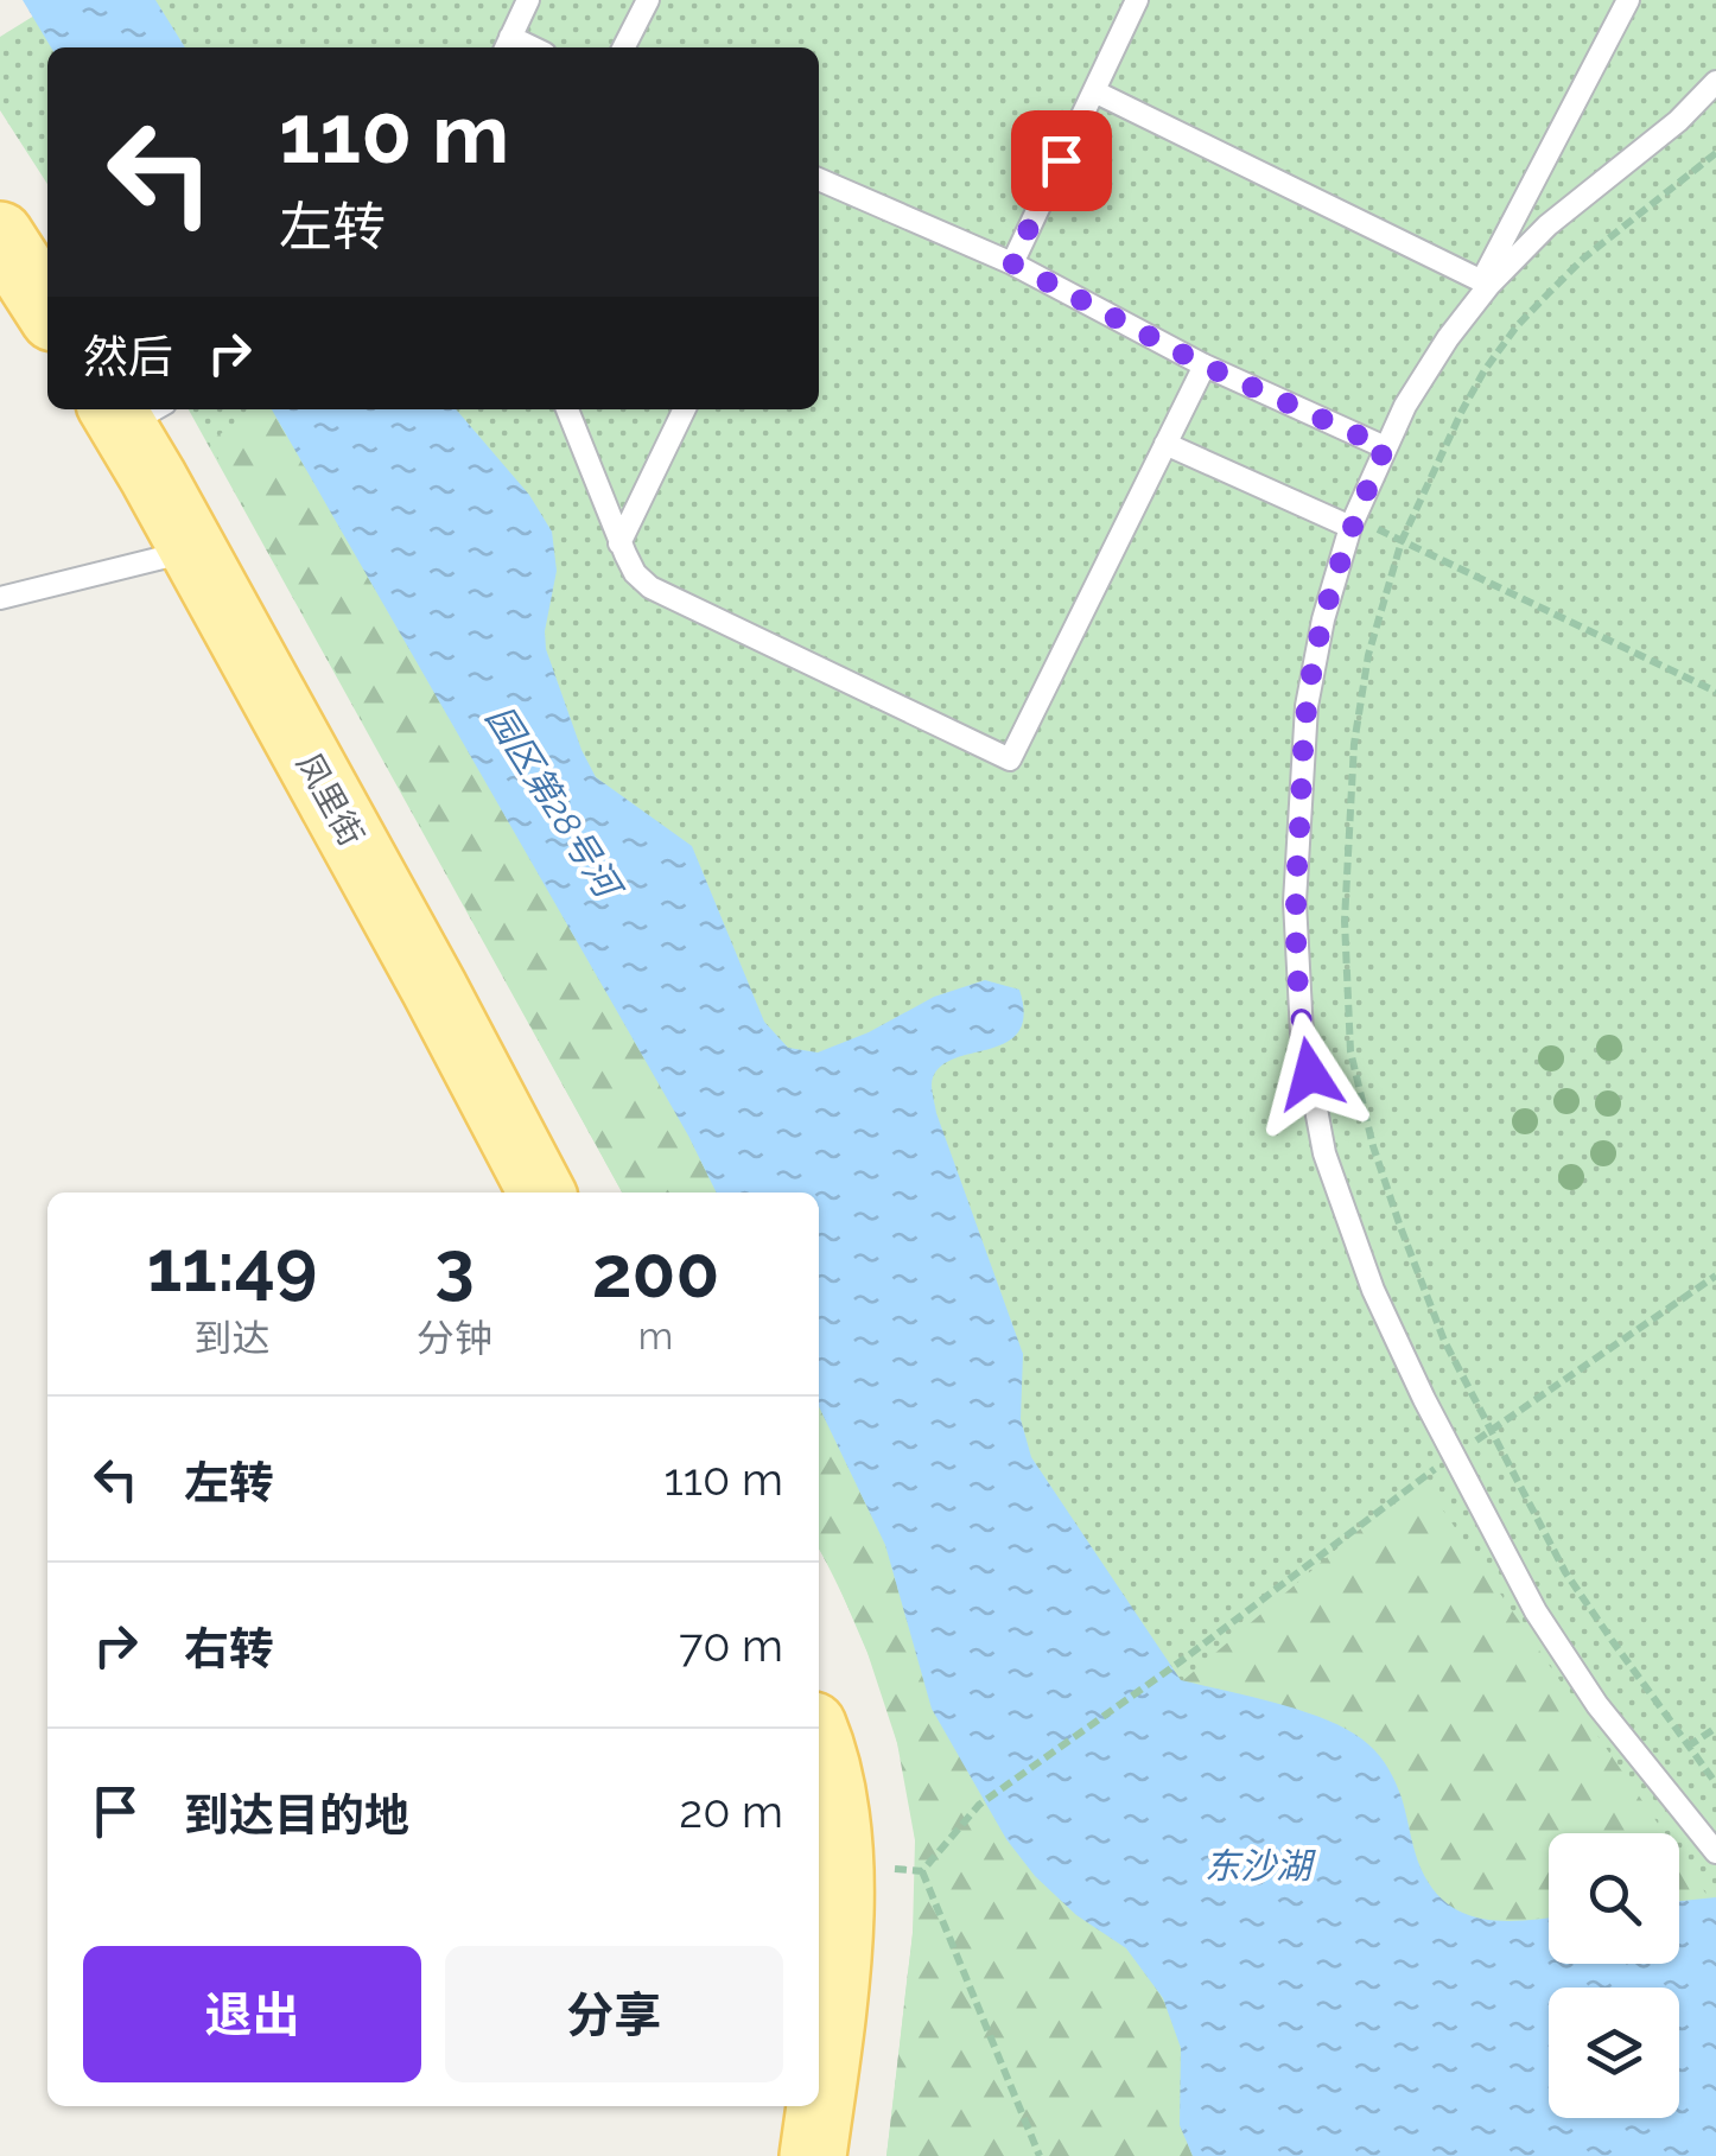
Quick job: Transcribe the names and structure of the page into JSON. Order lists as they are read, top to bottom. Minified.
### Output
{"streets":{"main road":["凤里街"]},"water":["园区第28号河","东沙湖"],"page":{"turn":["110 m","左转"],"then":"然后","eta":["11:49","到达","3","分钟","200","m"],"list":[{"name":"左转","value":"110 m"},{"name":"右转","value":"70 m"},{"name":"到达目的地","value":"20 m"}],"buttons":["退出","分享"]}}
